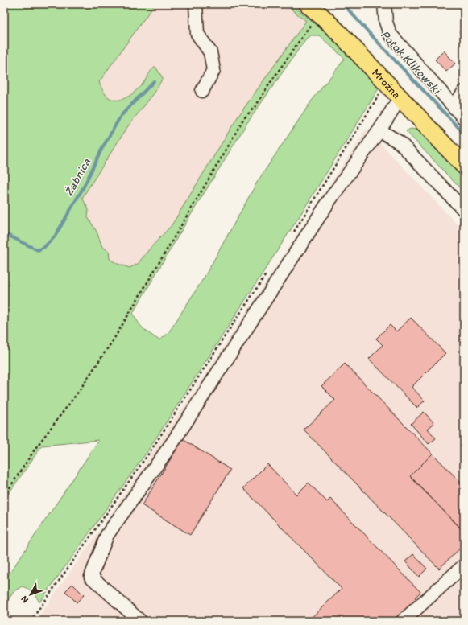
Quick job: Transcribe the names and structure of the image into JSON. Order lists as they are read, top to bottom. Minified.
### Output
{"streets":{"main road":["Mroźna"]},"water":["Potok Klikowski","Żabnica"],"north":"bottom left"}
